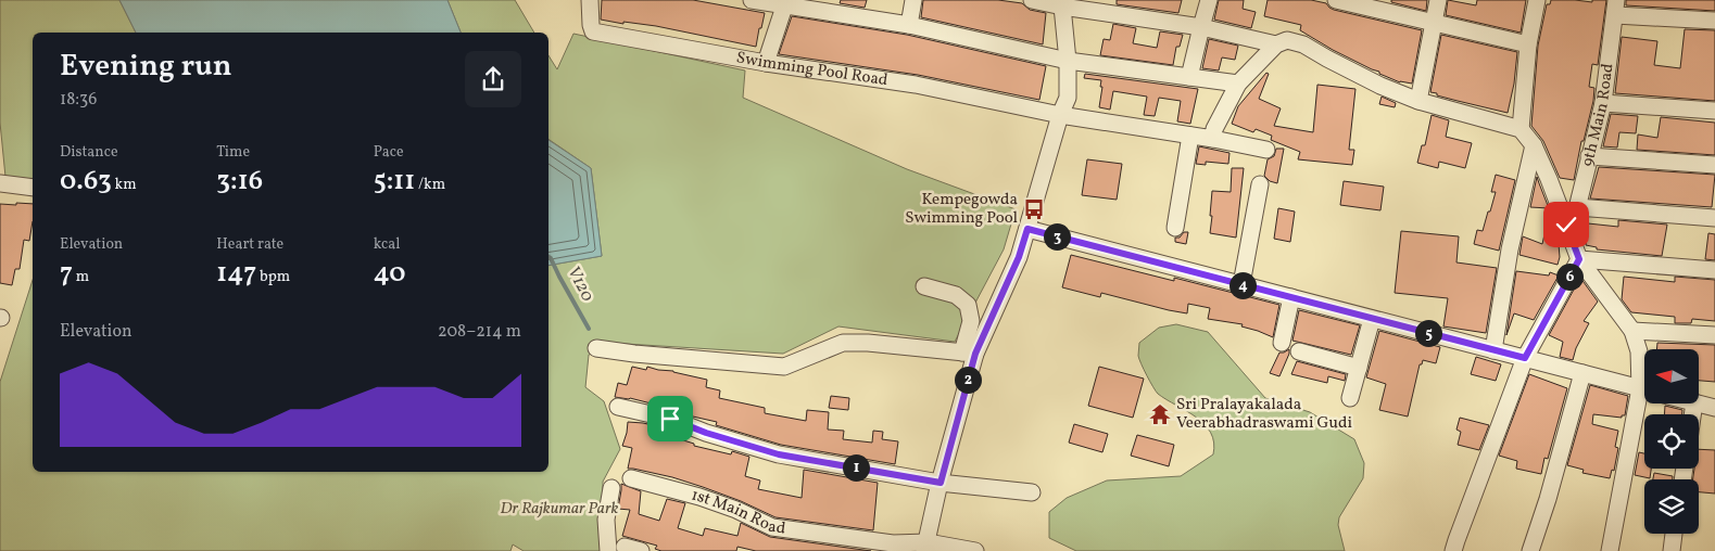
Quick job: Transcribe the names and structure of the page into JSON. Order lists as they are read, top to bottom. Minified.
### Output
{"streets":{"street":["Swimming Pool Road","9th Main Road","1st Main Road"]},"water":["V120"],"parks":["Dr Rajkumar Park"],"places":{"bus stop":["Kempegowda Swimming Pool"],"temple":["Sri Pralayakalada Veerabhadraswami Gudi"]},"north":"left","page":{"heading":["Evening run","18:36"],"stats":[["Distance","0.63 km"],["Time","3:16"],["Pace","5:11 /km"],["Elevation","7 m"],["Heart rate","147 bpm"],["kcal","40"]],"pins":["3","6","4","5","2","1"],"chart":["Elevation","208–214 m"]}}
